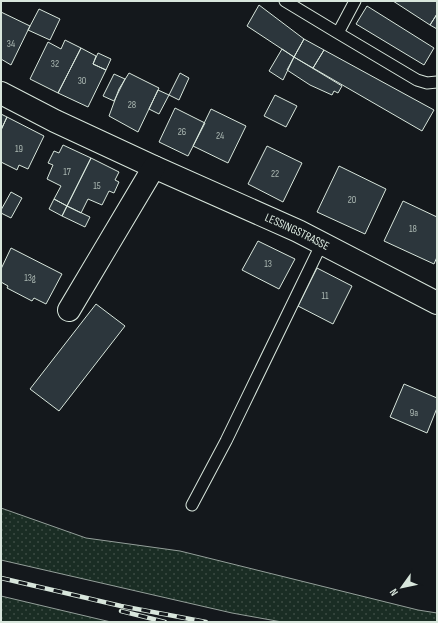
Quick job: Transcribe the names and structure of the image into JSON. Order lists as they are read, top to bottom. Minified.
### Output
{"streets":{"street":["LESSINGSTRASSE"]},"house_numbers":["34","32","30","28","26","24","19","17","22","15","20","18","13","13g","11","9a"],"north":"bottom left"}
